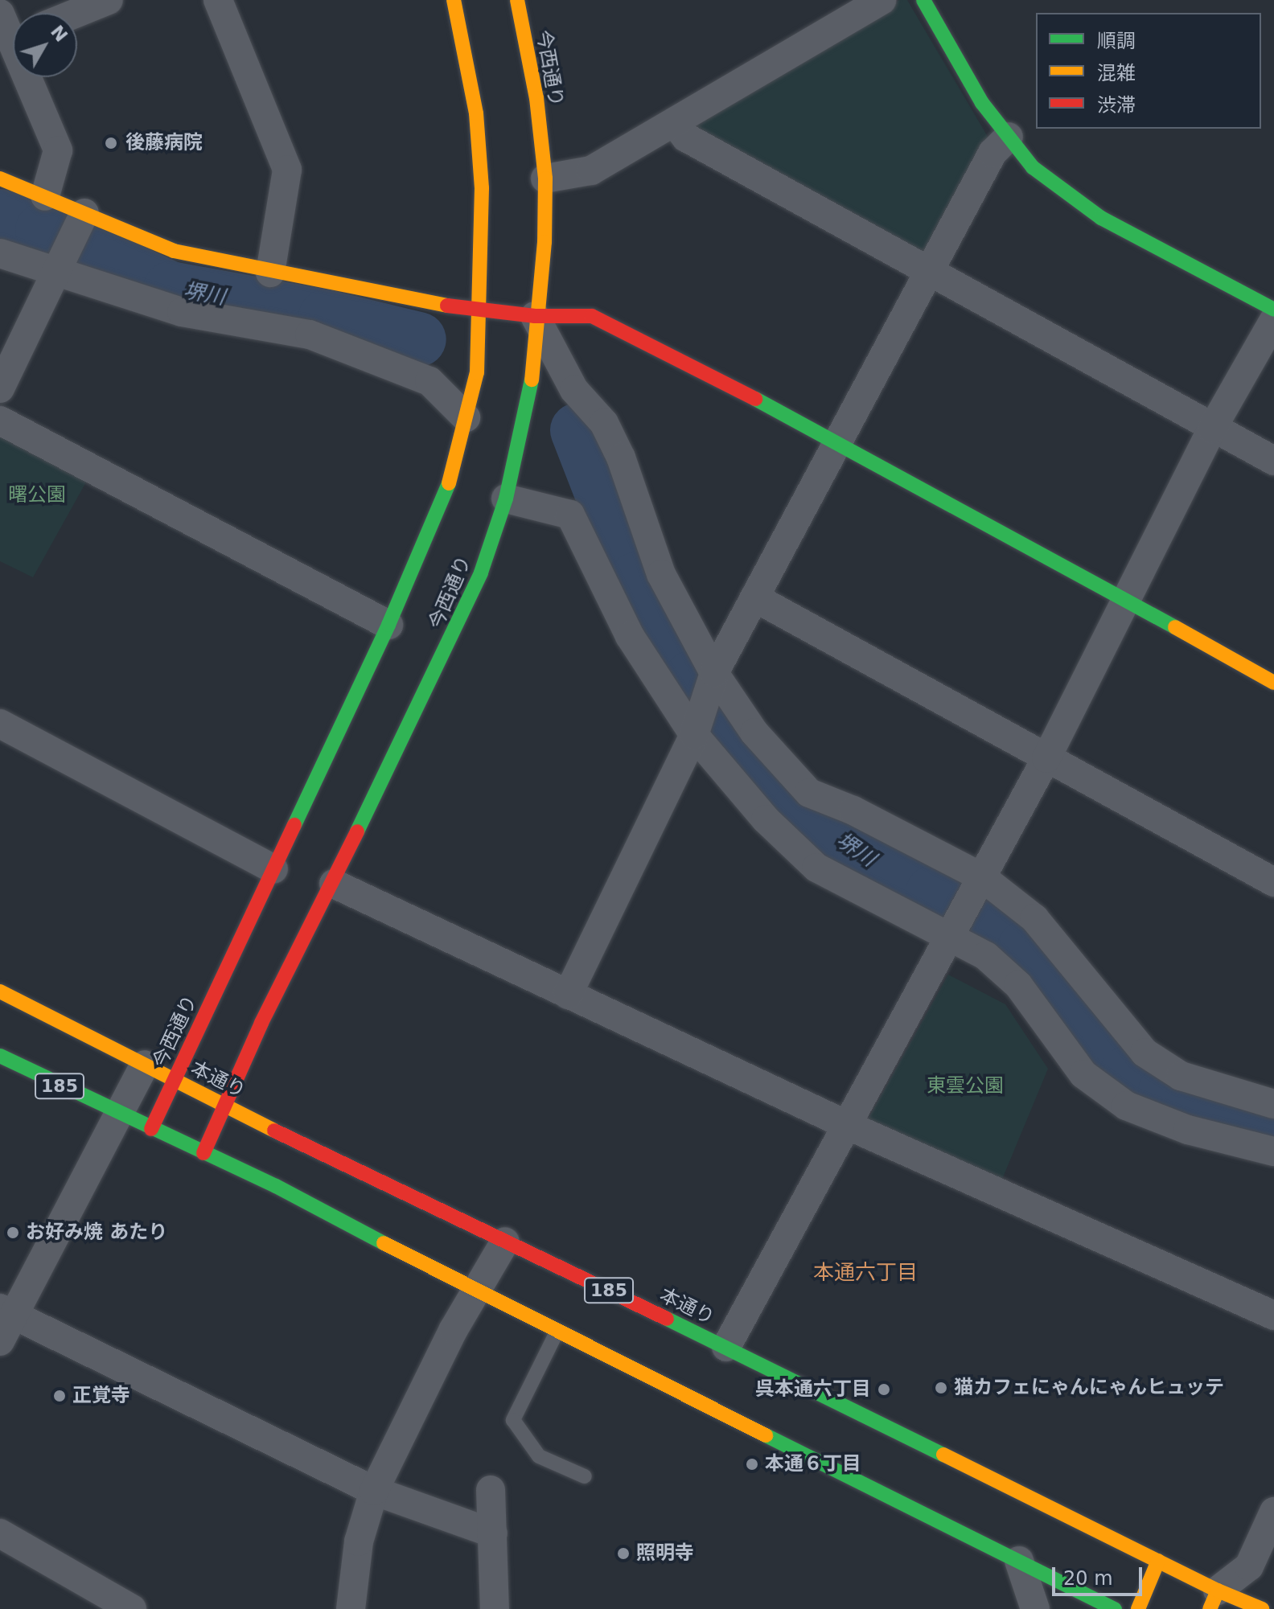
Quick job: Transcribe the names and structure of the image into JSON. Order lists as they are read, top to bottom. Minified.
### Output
{"streets":{"main road":["今西通り","本通り","185"]},"crossings":[["今西通り","本通り"],["今西通り","185"]],"districts":["本通六丁目"],"water":["堺川"],"parks":["曙公園","東雲公園"],"places":["後藤病院","お好み焼 あたり","猫カフェにゃんにゃんヒュッテ","呉本通六丁目","正覚寺","本通６丁目","照明寺"],"legend":["順調","混雑","渋滞"],"scale_bar":"20 m","north":"top right"}
